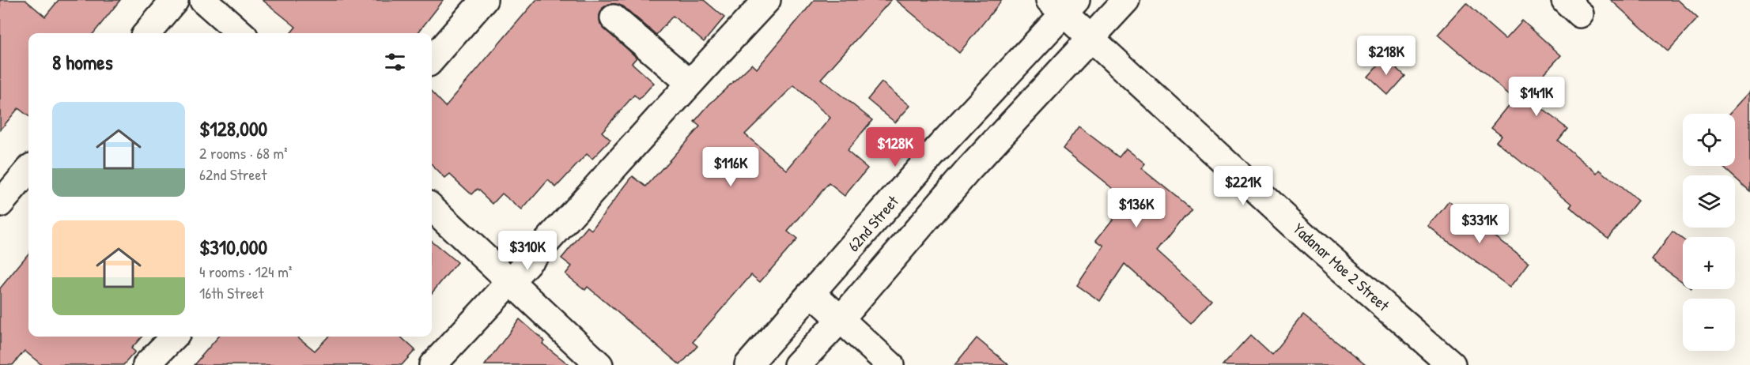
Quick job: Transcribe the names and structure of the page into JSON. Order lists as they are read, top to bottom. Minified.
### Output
{"streets":{"street":["62nd Street","Yadanar Moe 2 Street"]},"crossings":[["62nd Street","Yadanar Moe 2 Street"]],"page":{"heading":"8 homes","price":["$218K","$141K","$128K","$116K","$221K","$136K","$331K","$310K"],"list":[{"name":"$128,000","note":"2 rooms · 68 m² · 62nd Street"},{"name":"$310,000","note":"4 rooms · 124 m² · 16th Street"}],"map_buttons":["+","−"]}}
